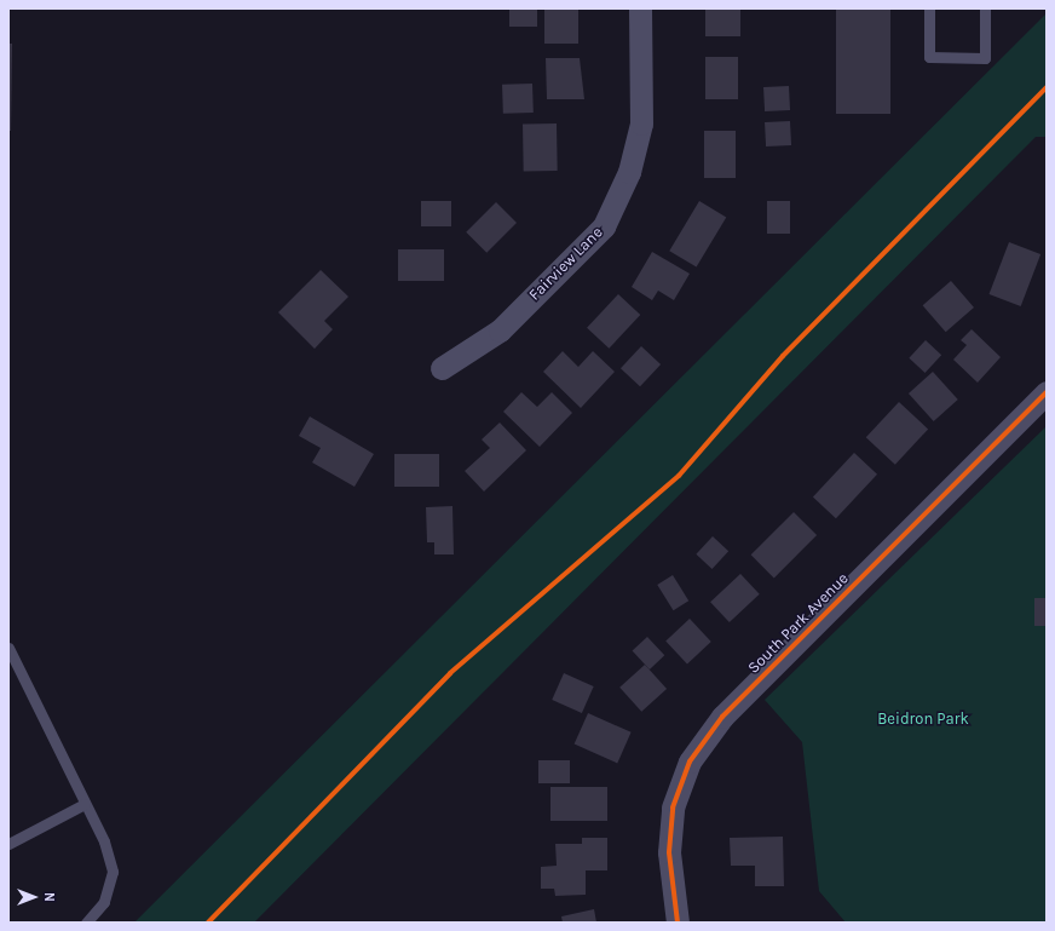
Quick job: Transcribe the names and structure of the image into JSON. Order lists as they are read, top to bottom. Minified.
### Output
{"streets":{"street":["Fairview Lane","South Park Avenue"]},"parks":["Beidron Park"],"north":"right"}
